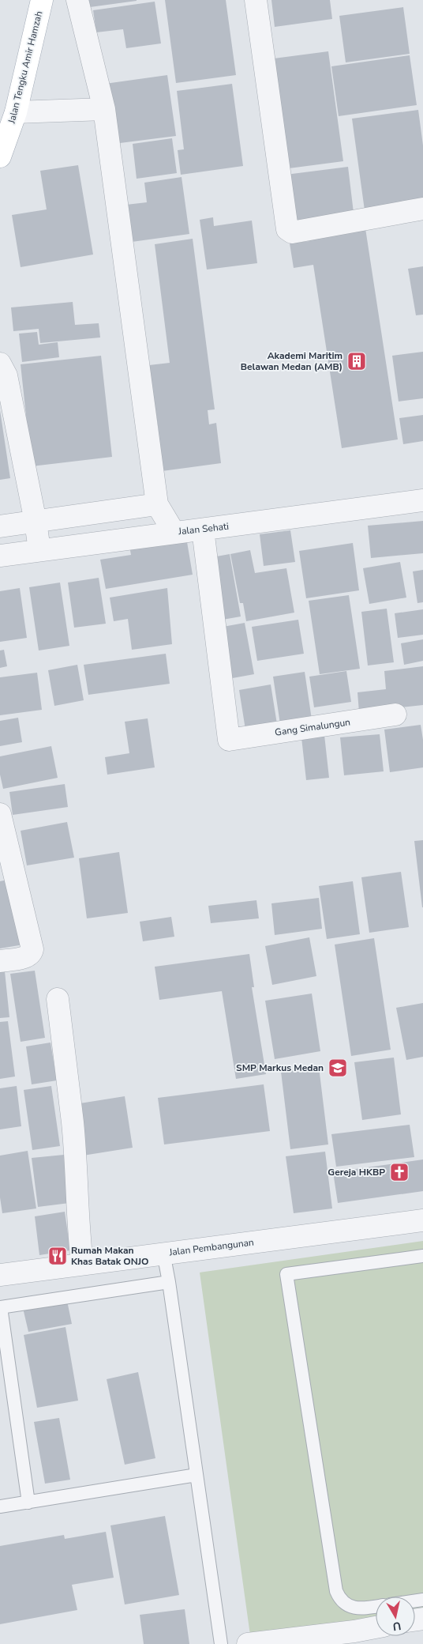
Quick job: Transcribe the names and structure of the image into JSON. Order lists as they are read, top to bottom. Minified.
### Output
{"streets":{"main road":["Jalan Tengku Amir Hamzah"],"street":["Jalan Sehati","Gang Simalungun","Jalan Pembangunan"]},"crossings":[["Jalan Sehati","Gang Simalungun"]],"places":{"building":["Akademi Maritim Belawan Medan (AMB)"],"school or university":["SMP Markus Medan"],"church":["Gereja HKBP"],"restaurant":["Rumah Makan Khas Batak ONJO"]},"north":"bottom"}
